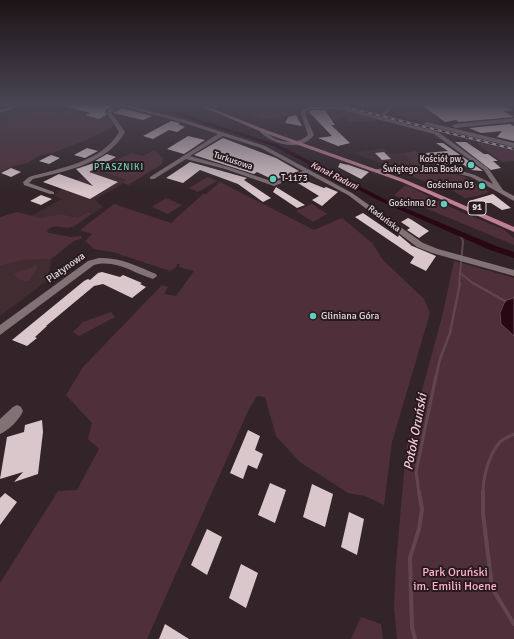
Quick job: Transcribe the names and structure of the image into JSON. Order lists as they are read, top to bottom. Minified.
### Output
{"streets":{"main road":["91"],"street":["Turkusowa","Raduńska","Platynowa"]},"crossings":[["Turkusowa","Raduńska"]],"districts":["PTASZNIKI"],"water":["Kanał Raduni","Potok Oruński"],"parks":["Park Oruński im. Emilii Hoene"],"places":["Kościół pw. Świętego Jana Bosko","T-1173","Gościnna 03","Gościnna 02","Gliniana Góra"]}
